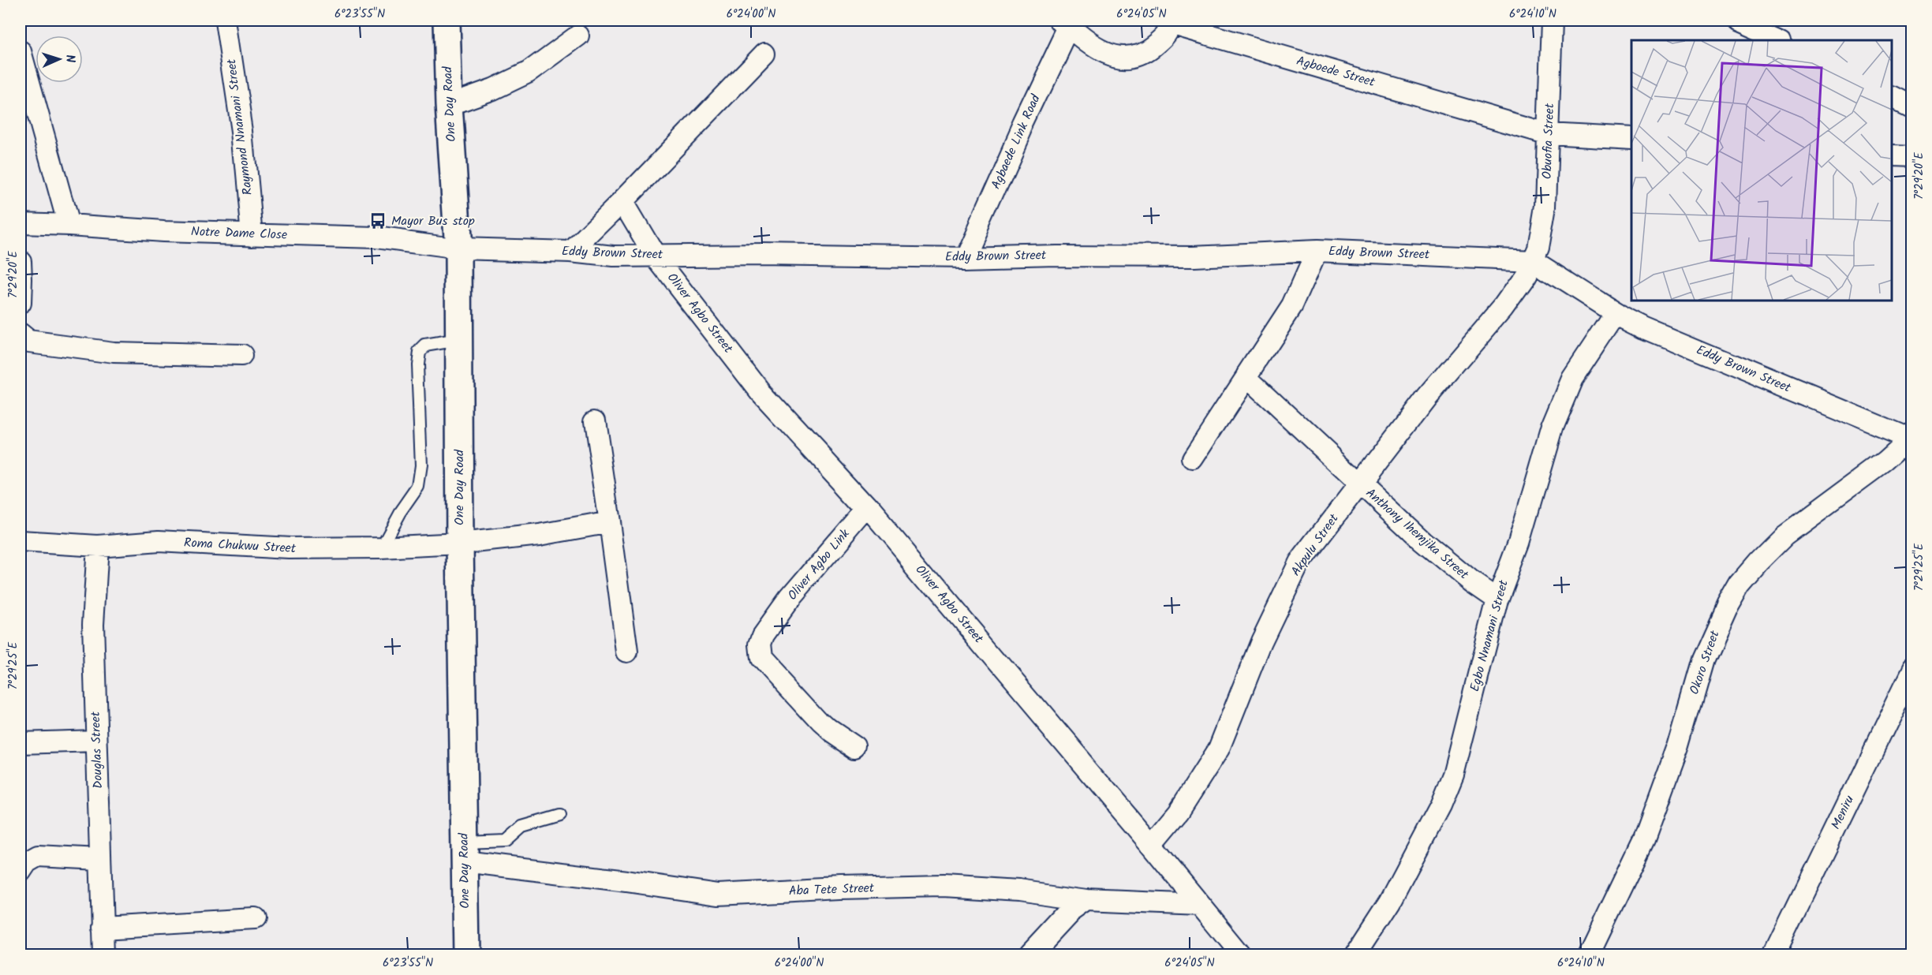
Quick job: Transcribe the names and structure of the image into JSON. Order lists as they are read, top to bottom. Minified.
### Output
{"streets":{"main road":["One Day Road"],"street":["Agboede Street","Raymond Nnamani Street","Obuofia Street","Agbaede Link Road","Notre Dame Close","Eddy Brown Street","Oliver Agbo Street","Anthony Ihemjika Street","Akpulu Street","Roma Chukwu Street","Oliver Agbo Link","Egbo Nnamani Street","Okoro Street","Douglas Street","Meniru","Aba Tete Street"]},"crossings":[["Agboede Street","Obuofia Street"],["Agboede Street","Agbaede Link Road"],["One Day Road","Notre Dame Close"],["One Day Road","Eddy Brown Street"],["One Day Road","Roma Chukwu Street"],["One Day Road","Aba Tete Street"],["Raymond Nnamani Street","Notre Dame Close"],["Obuofia Street","Eddy Brown Street"],["Obuofia Street","Akpulu Street"],["Agbaede Link Road","Eddy Brown Street"],["Notre Dame Close","Eddy Brown Street"],["Eddy Brown Street","Oliver Agbo Street"],["Eddy Brown Street","Akpulu Street"],["Eddy Brown Street","Egbo Nnamani Street"],["Eddy Brown Street","Okoro Street"],["Oliver Agbo Street","Akpulu Street"],["Oliver Agbo Street","Oliver Agbo Link"],["Oliver Agbo Street","Aba Tete Street"],["Anthony Ihemjika Street","Akpulu Street"],["Anthony Ihemjika Street","Egbo Nnamani Street"],["Roma Chukwu Street","Douglas Street"]],"places":{"bus stop":["Mayor Bus stop"]},"north":"right","coordinates":["6°23'55\"N","6°24'00\"N","6°24'05\"N","6°24'10\"N","7°29'20\"E","7°29'25\"E"]}
